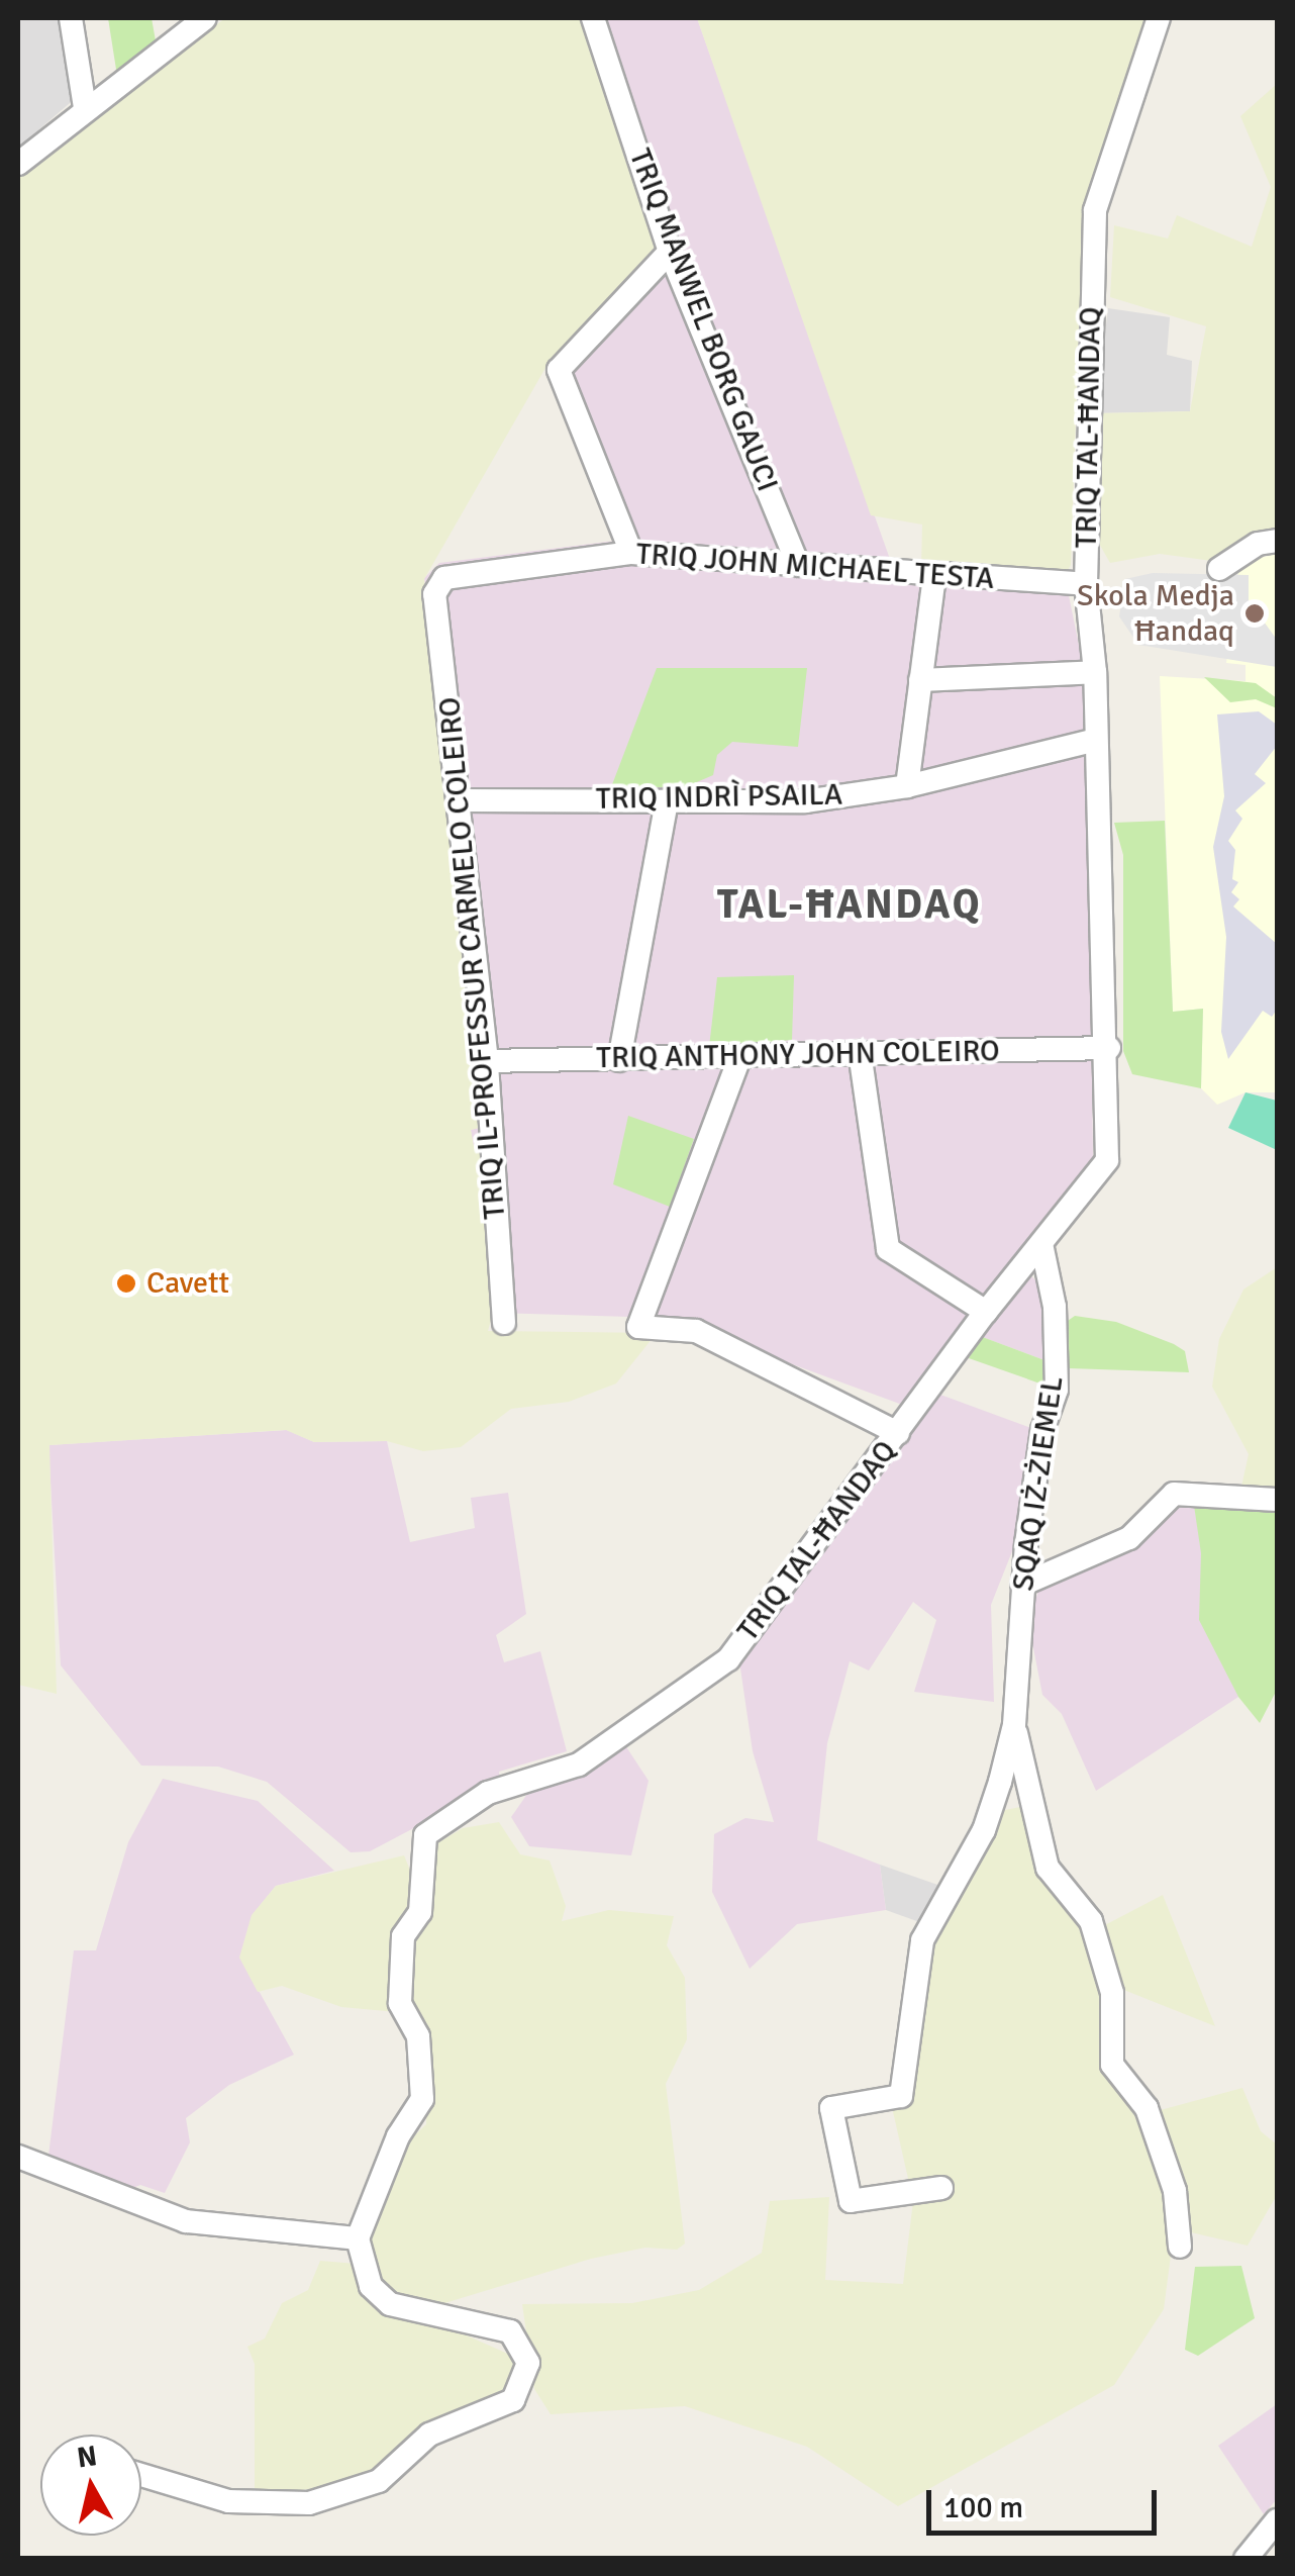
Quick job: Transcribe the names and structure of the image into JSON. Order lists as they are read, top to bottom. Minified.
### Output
{"streets":{"street":["TRIQ MANWEL BORG GAUCI","TRIQ TAL-ĦANDAQ","TRIQ JOHN MICHAEL TESTA","TRIQ INDRÌ PSAILA","TRIQ IL-PROFESSUR CARMELO COLEIRO","TRIQ ANTHONY JOHN COLEIRO","SQAQ IŻ-ŻIEMEL"]},"crossings":[["TRIQ MANWEL BORG GAUCI","TRIQ JOHN MICHAEL TESTA"],["TRIQ TAL-ĦANDAQ","TRIQ JOHN MICHAEL TESTA"],["TRIQ TAL-ĦANDAQ","TRIQ INDRÌ PSAILA"],["TRIQ TAL-ĦANDAQ","TRIQ ANTHONY JOHN COLEIRO"],["TRIQ TAL-ĦANDAQ","SQAQ IŻ-ŻIEMEL"],["TRIQ JOHN MICHAEL TESTA","TRIQ IL-PROFESSUR CARMELO COLEIRO"],["TRIQ INDRÌ PSAILA","TRIQ IL-PROFESSUR CARMELO COLEIRO"],["TRIQ IL-PROFESSUR CARMELO COLEIRO","TRIQ ANTHONY JOHN COLEIRO"]],"districts":["TAL-ĦANDAQ"],"places":["Skola Medja Ħandaq","Cavett"],"scale_bar":"100 m","north":"top"}
